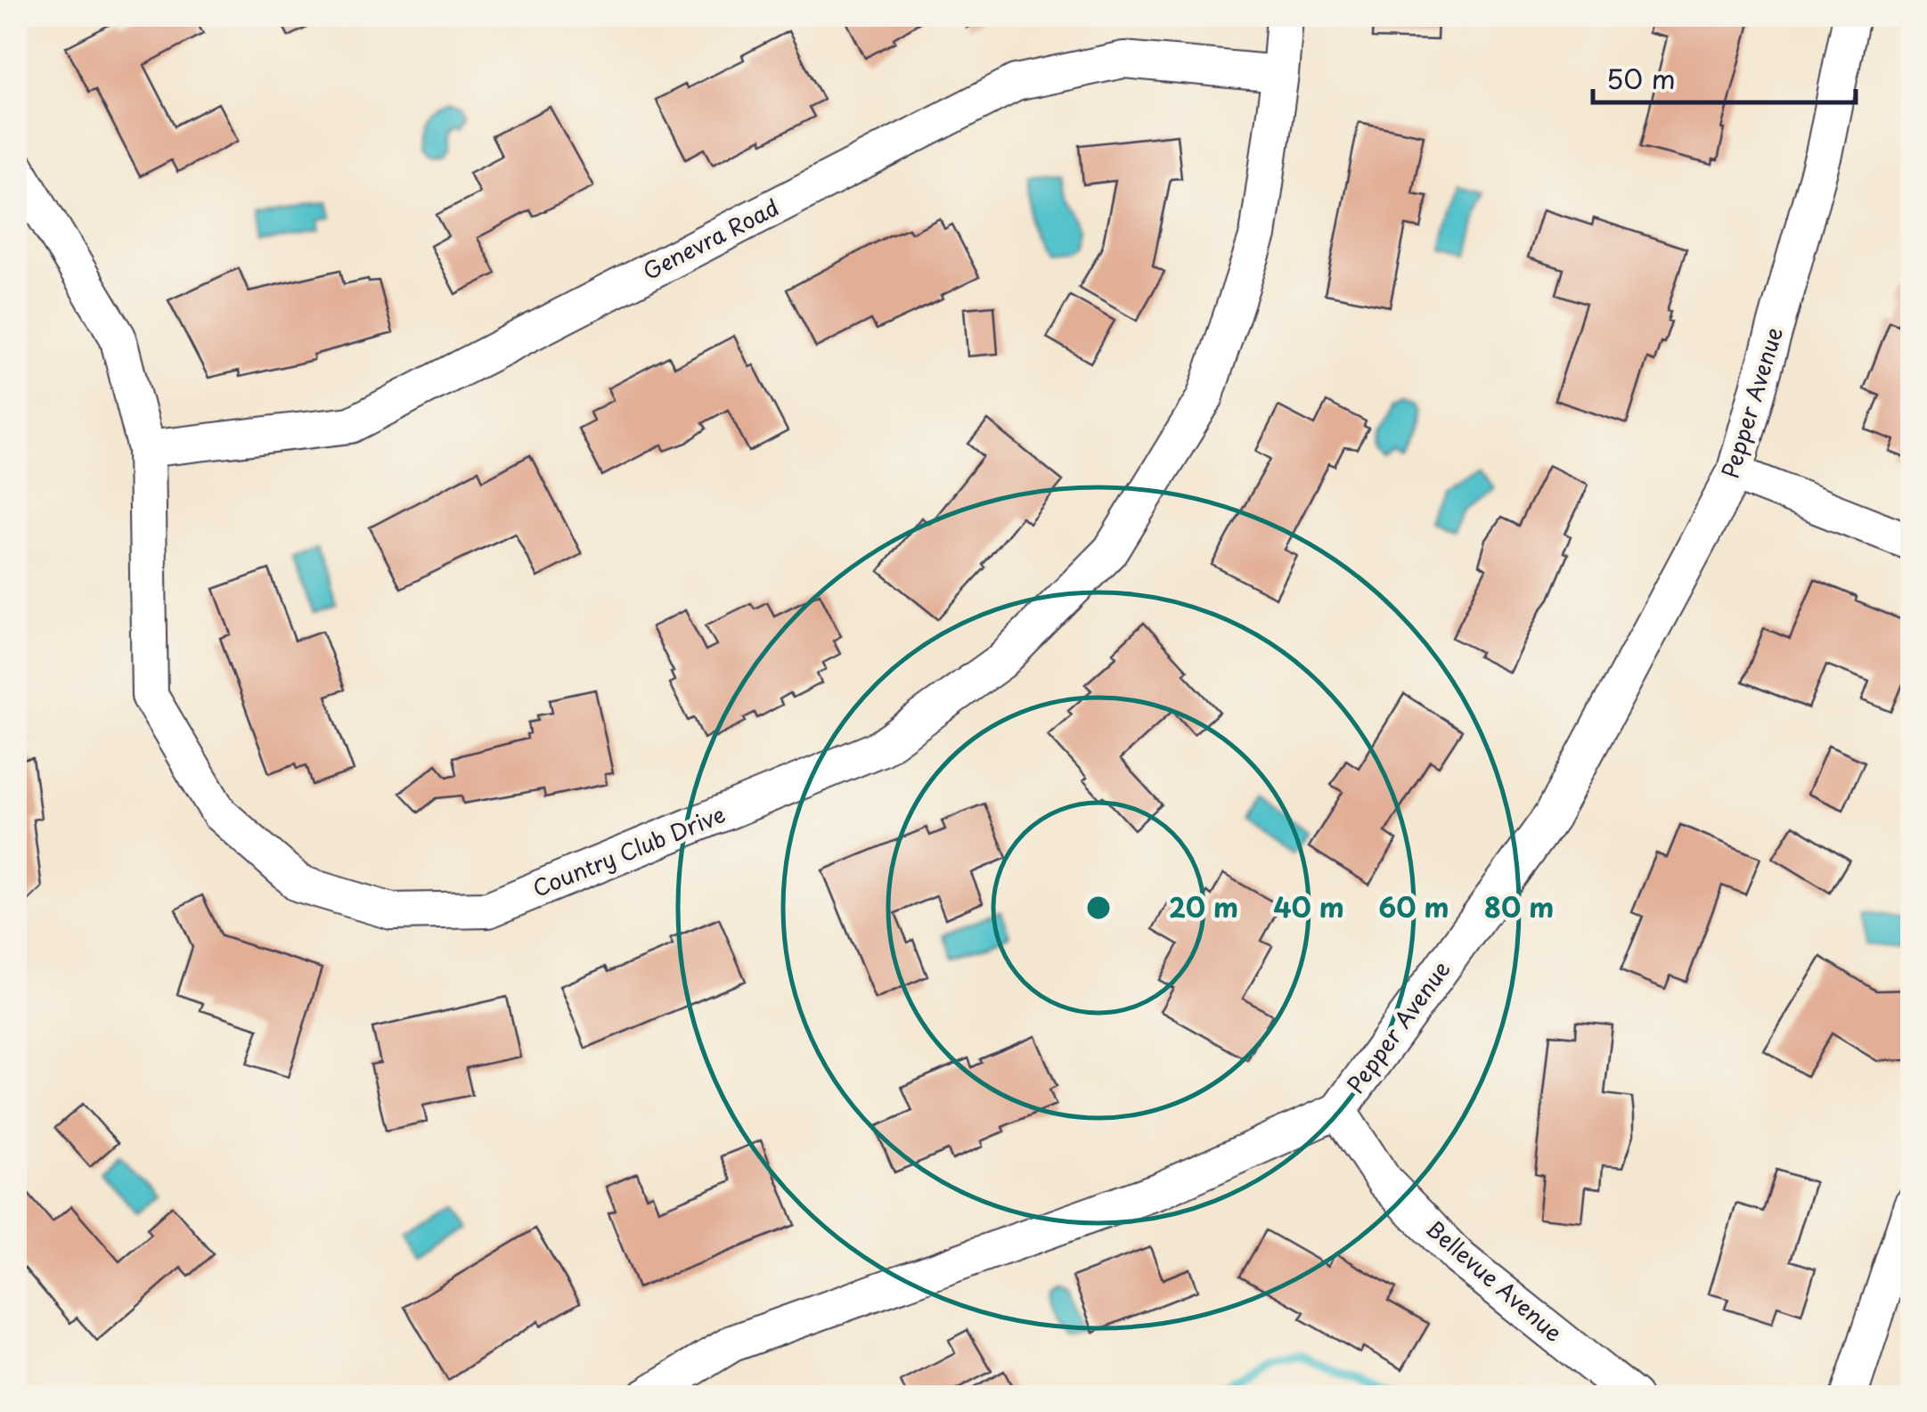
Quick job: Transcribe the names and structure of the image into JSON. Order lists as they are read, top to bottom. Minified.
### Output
{"streets":{"street":["Genevra Road","Pepper Avenue","Country Club Drive","Bellevue Avenue"]},"crossings":[["Genevra Road","Country Club Drive"],["Pepper Avenue","Bellevue Avenue"]],"scale_bar":"50 m","rings":["20 m","40 m","60 m","80 m"]}
